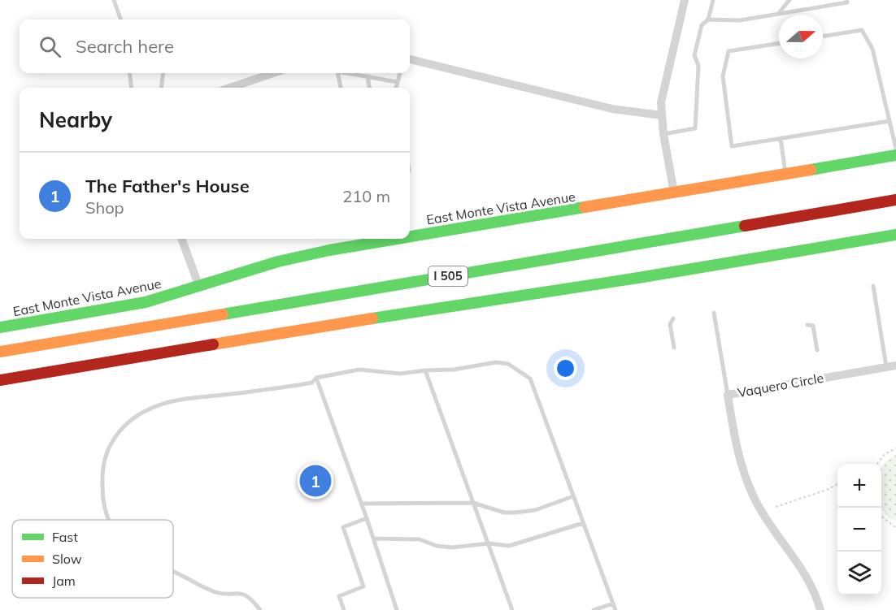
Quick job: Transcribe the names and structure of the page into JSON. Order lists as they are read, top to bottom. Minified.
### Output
{"streets":{"main road":["East Monte Vista Avenue","I 505"],"street":["Vaquero Circle"]},"legend":["Fast","Slow","Jam"],"north":"right","page":{"search":"Search here","heading":"Nearby","list":[{"mark":"1","name":"The Father's House","note":"Shop","value":"210 m"}],"pins":"1","map_buttons":["+","−"]}}
